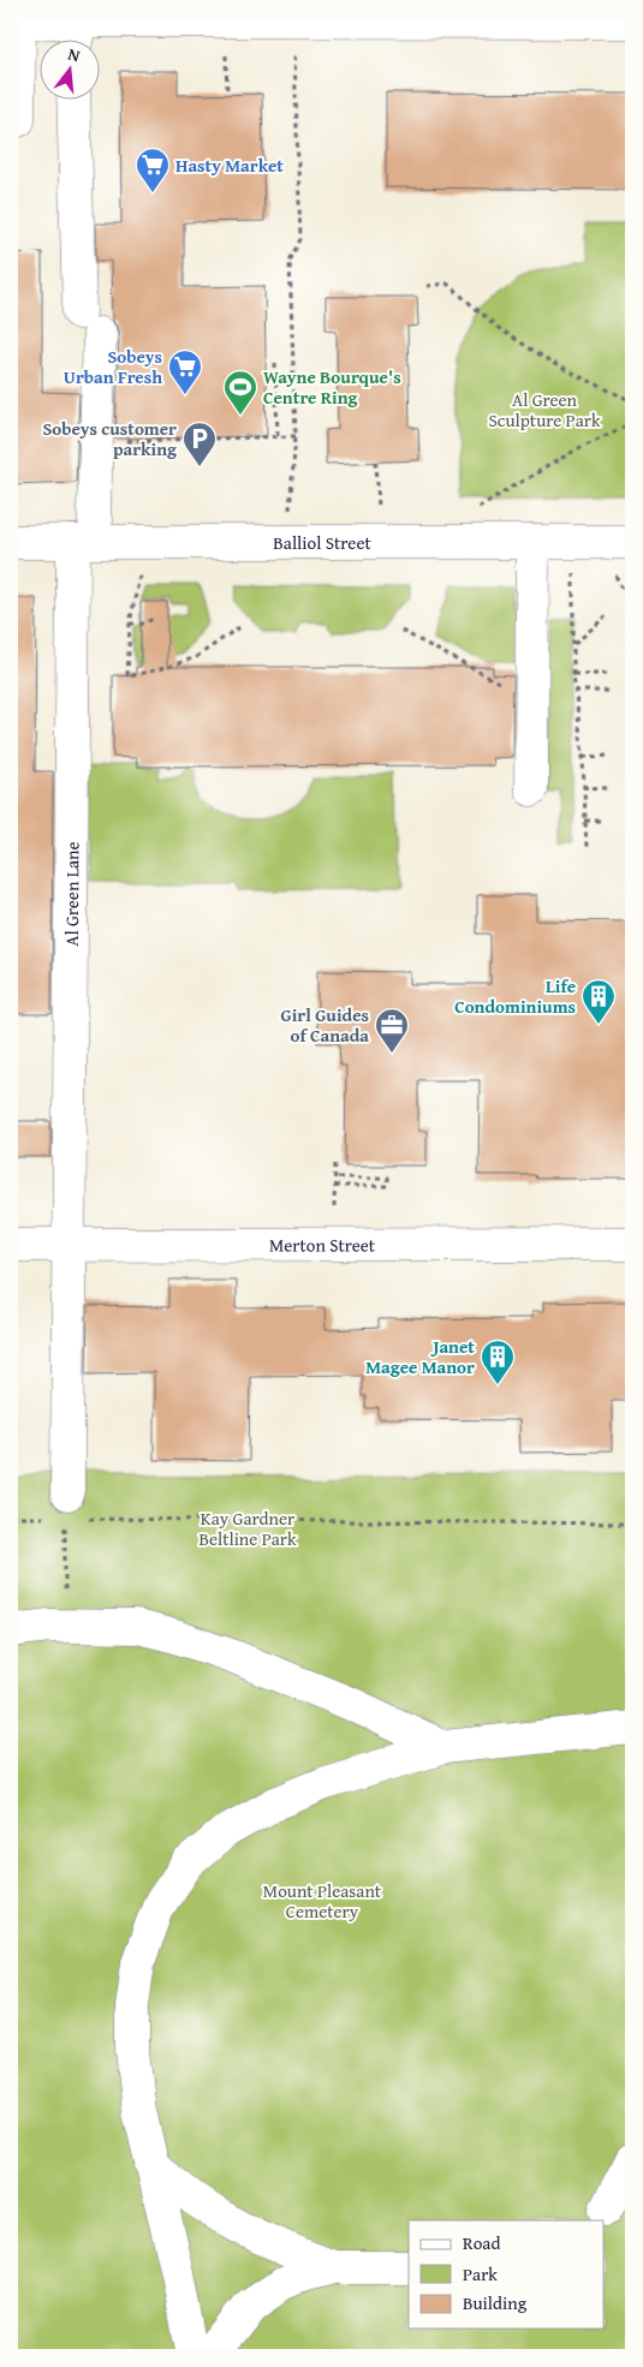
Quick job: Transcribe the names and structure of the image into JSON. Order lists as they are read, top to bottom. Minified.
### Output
{"streets":{"street":["Balliol Street","Al Green Lane","Merton Street"]},"crossings":[["Balliol Street","Al Green Lane"],["Al Green Lane","Merton Street"]],"parks":["Al Green Sculpture Park","Kay Gardner Beltline Park","Mount Pleasant Cemetery"],"places":{"supermarket":["Hasty Market","Sobeys Urban Fresh"],"sports":["Wayne Bourque's Centre Ring"],"parking":["Sobeys customer parking"],"building":["Life Condominiums","Janet Magee Manor"],"office":["Girl Guides of Canada"]},"legend":["Road","Park","Building"],"north":"top"}
